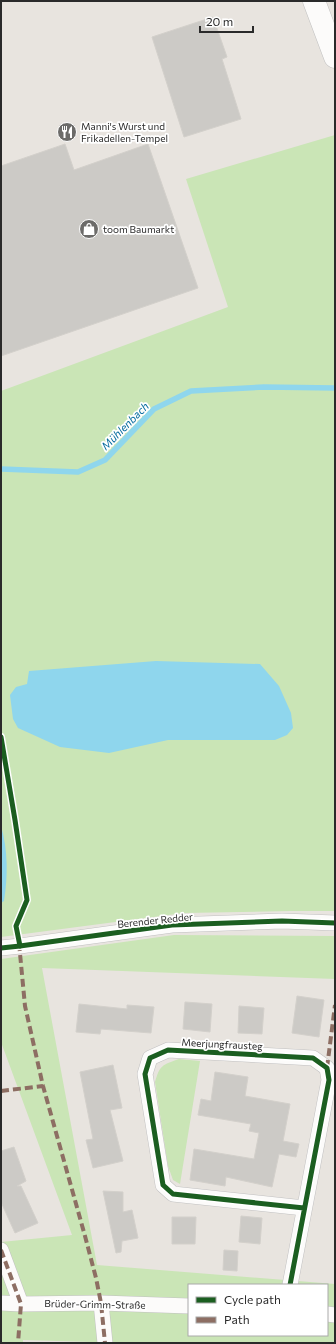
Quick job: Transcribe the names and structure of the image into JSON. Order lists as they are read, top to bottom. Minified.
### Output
{"streets":{"street":["Berender Redder","Meerjungfrausteg","Brüder-Grimm-Straße"]},"water":["Mühlenbach"],"places":{"restaurant":["Manni's Wurst und Frikadellen-Tempel"],"shop":["toom Baumarkt"]},"legend":["Cycle path","Path"],"scale_bar":"20 m"}
